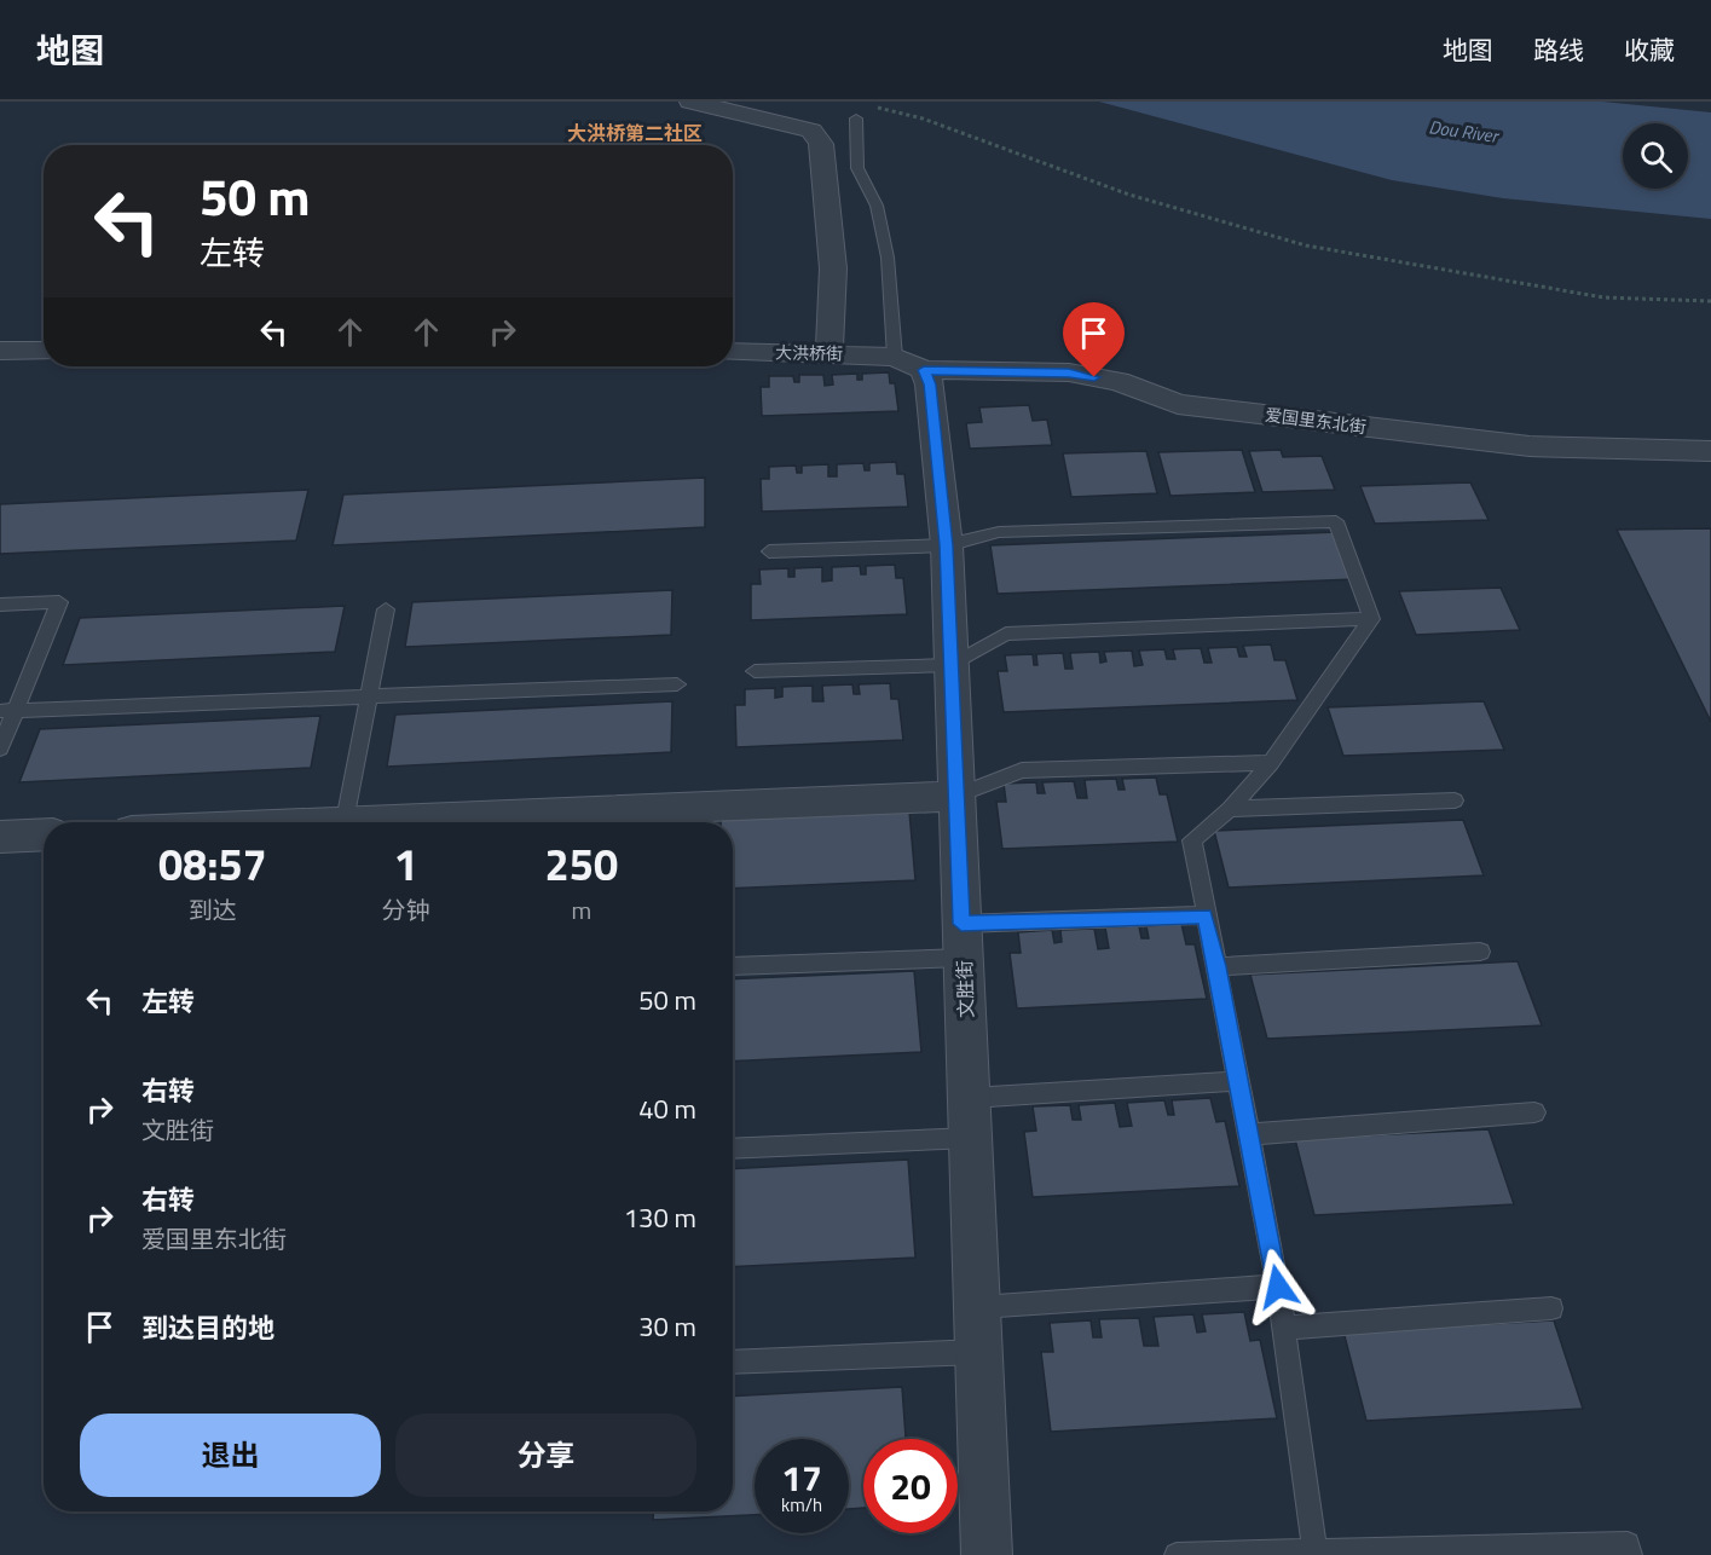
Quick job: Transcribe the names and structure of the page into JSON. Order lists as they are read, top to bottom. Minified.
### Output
{"streets":{"street":["大洪桥街","爱国里东北街","文胜街"]},"crossings":[["大洪桥街","爱国里东北街"],["大洪桥街","文胜街"],["爱国里东北街","文胜街"]],"districts":["大洪桥第二社区"],"water":["Dou River"],"page":{"header":"地图","nav":["地图","路线","收藏"],"turn":["50 m","左转"],"eta":["08:57","到达","1","分钟","250","m"],"list":[{"name":"左转","value":"50 m"},{"name":"右转","note":"文胜街","value":"40 m"},{"name":"右转","note":"爱国里东北街","value":"130 m"},{"name":"到达目的地","value":"30 m"}],"buttons":["退出","分享"],"speed":"17 km/h","limit":"20"}}
